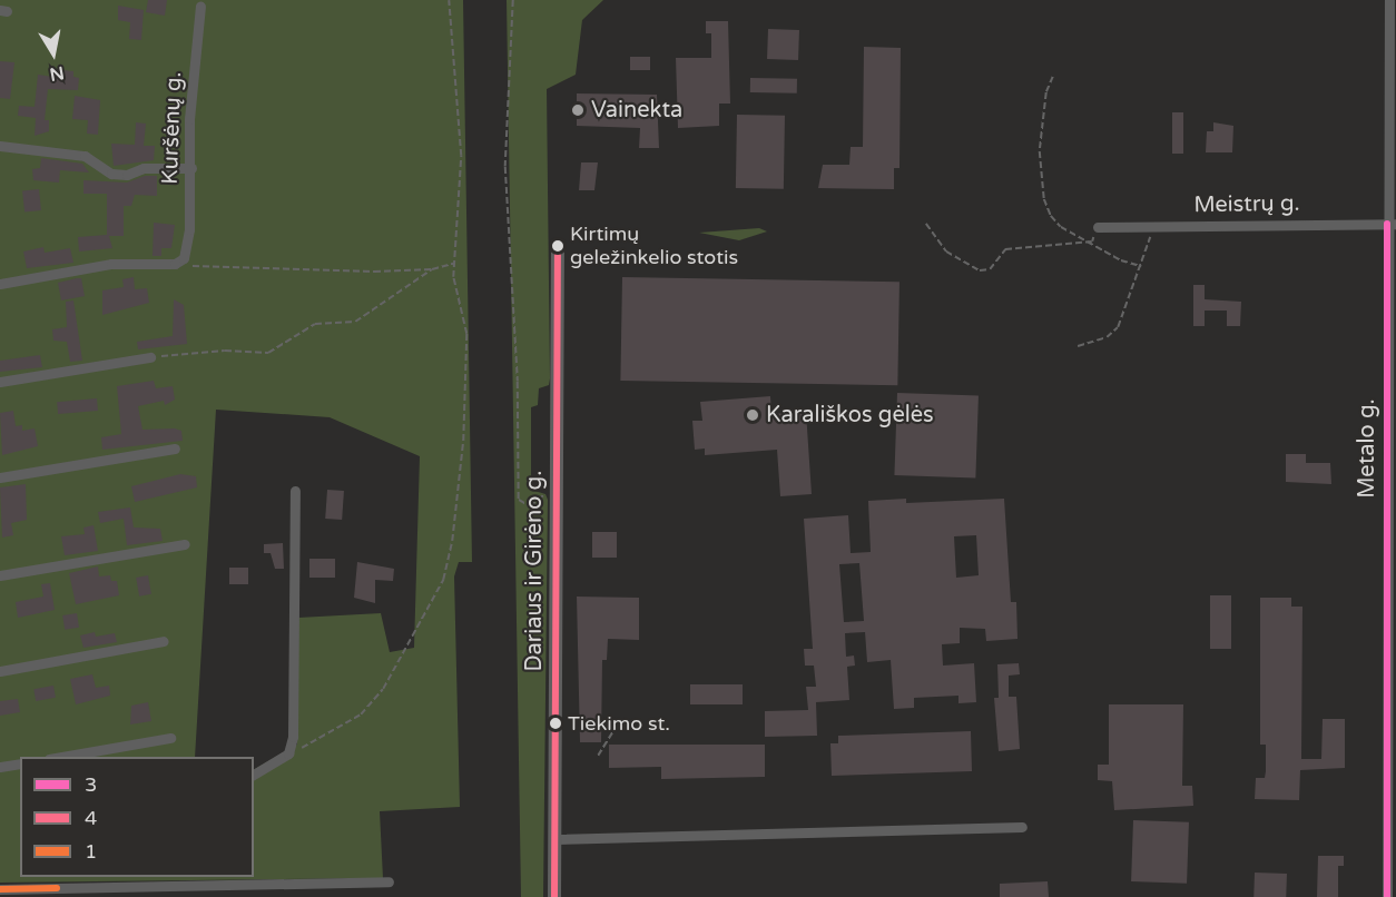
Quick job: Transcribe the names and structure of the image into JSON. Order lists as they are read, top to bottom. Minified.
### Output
{"streets":{"street":["Kuršėnų g.","Meistrų g.","Metalo g.","Dariaus ir Girėno g."]},"crossings":[["Meistrų g.","Metalo g."]],"places":["Vainekta","Kirtimų geležinkelio stotis","Karališkos gėlės","Tiekimo st."],"lines":["transit line 3","transit line 4","transit line 1"],"legend":["3","4","1"],"north":"bottom"}
